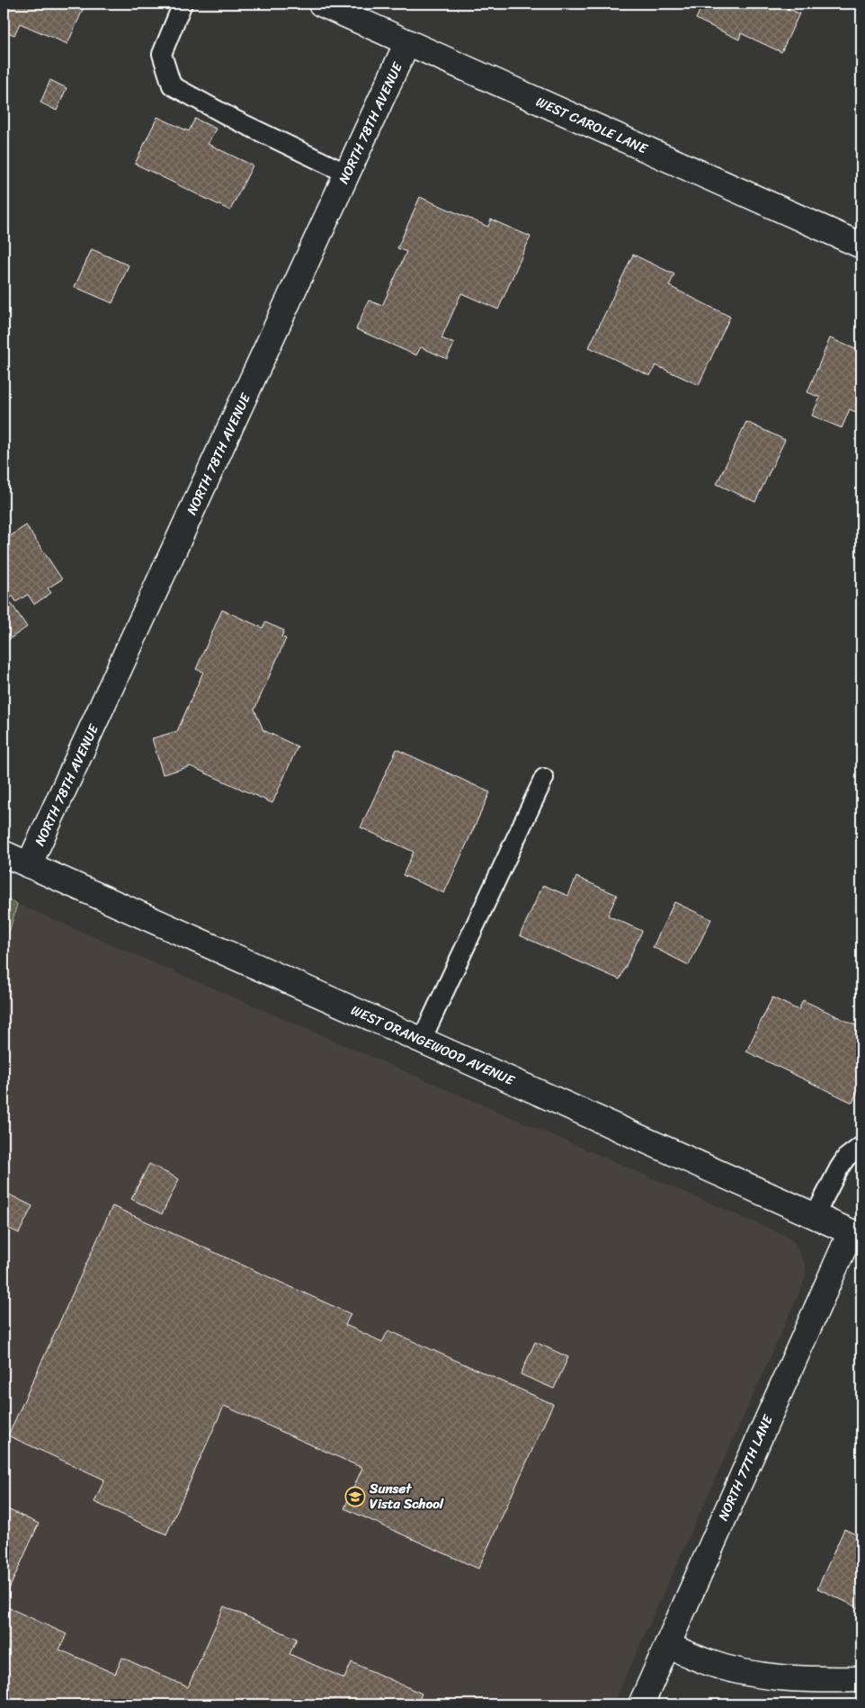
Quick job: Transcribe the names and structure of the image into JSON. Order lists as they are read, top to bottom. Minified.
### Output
{"streets":{"street":["NORTH 78TH AVENUE","WEST CAROLE LANE","WEST ORANGEWOOD AVENUE","NORTH 77TH LANE"]},"crossings":[["NORTH 78TH AVENUE","WEST CAROLE LANE"],["NORTH 78TH AVENUE","WEST ORANGEWOOD AVENUE"],["WEST ORANGEWOOD AVENUE","NORTH 77TH LANE"]],"places":{"school or university":["Sunset Vista School"]}}
